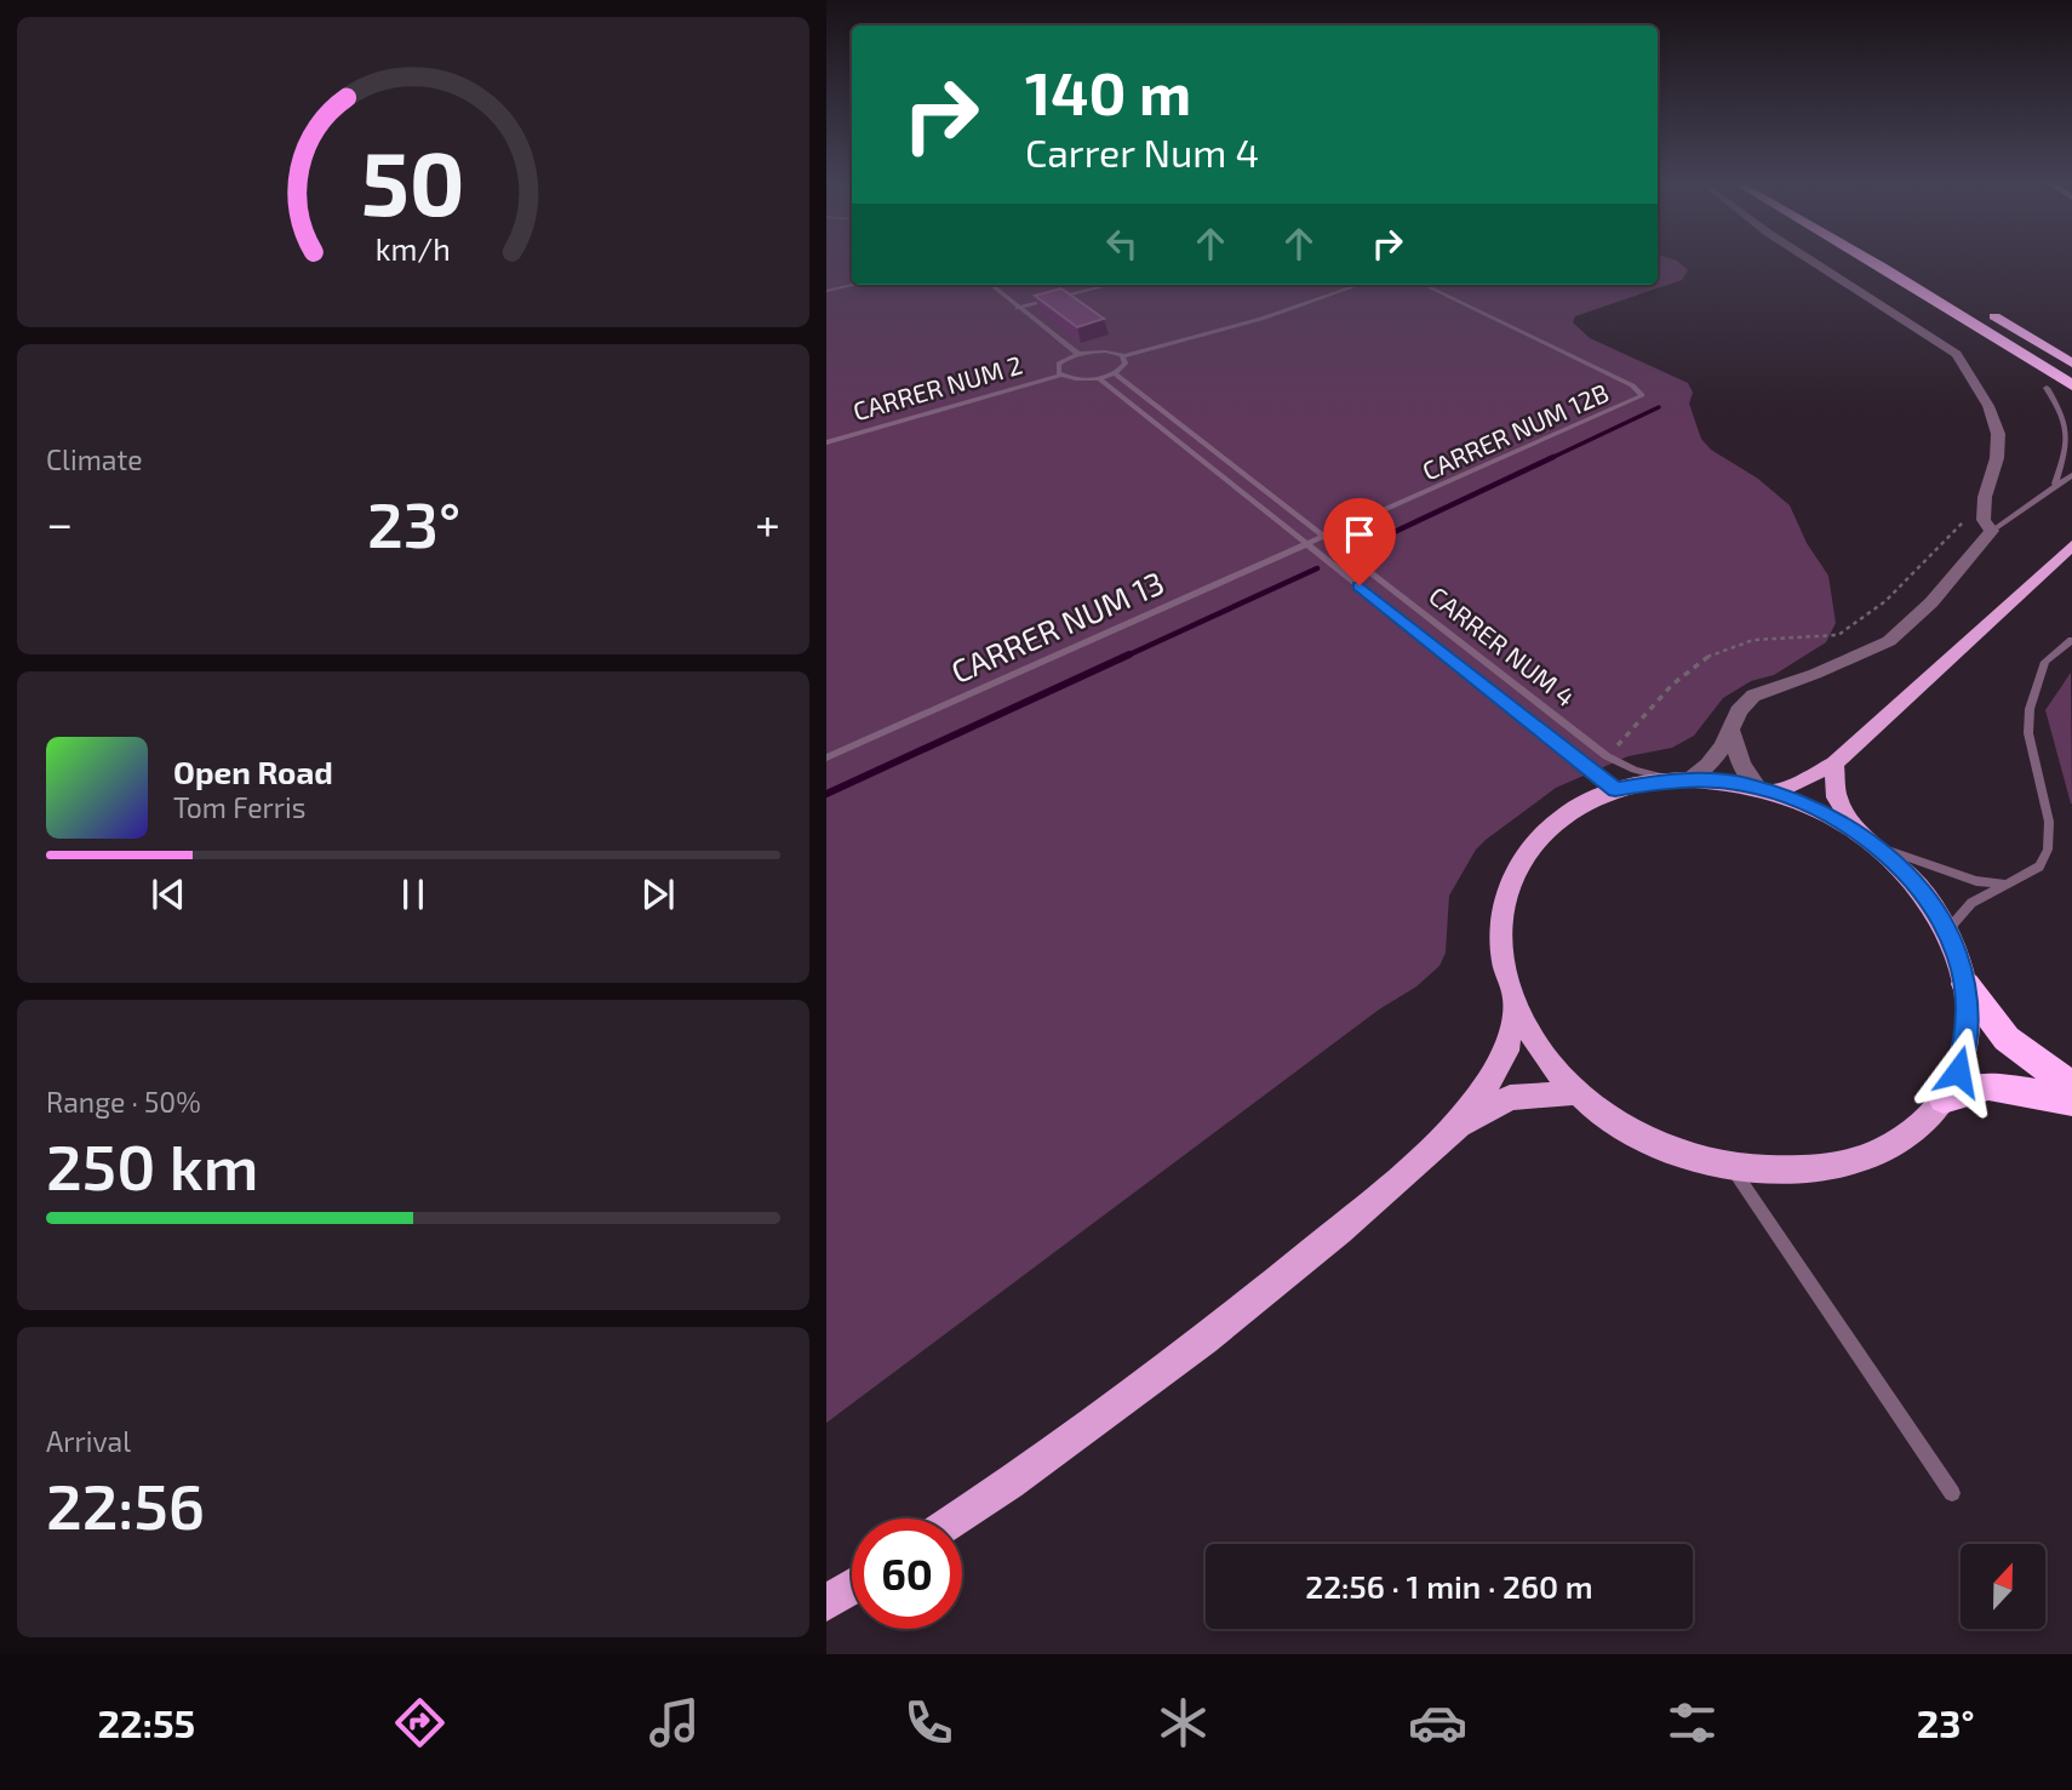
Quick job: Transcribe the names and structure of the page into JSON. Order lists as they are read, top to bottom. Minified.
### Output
{"streets":{"lane":["CARRER NUM 2","CARRER NUM 12B","CARRER NUM 13","CARRER NUM 4"]},"crossings":[["CARRER NUM 12B","CARRER NUM 13"],["CARRER NUM 12B","CARRER NUM 4"],["CARRER NUM 13","CARRER NUM 4"]],"north":"top","page":{"turn":["140 m","Carrer Num 4"],"tile":["Climate",["Range · 50%","250 km"],["Arrival","22:56"]],"heat":["−","23°","+"],"song":["Open Road","Tom Ferris"],"limit":"60","trip":"22:56 · 1 min · 260 m","tabs":["22:55","23°"],"gauge":["50","km/h"]}}
